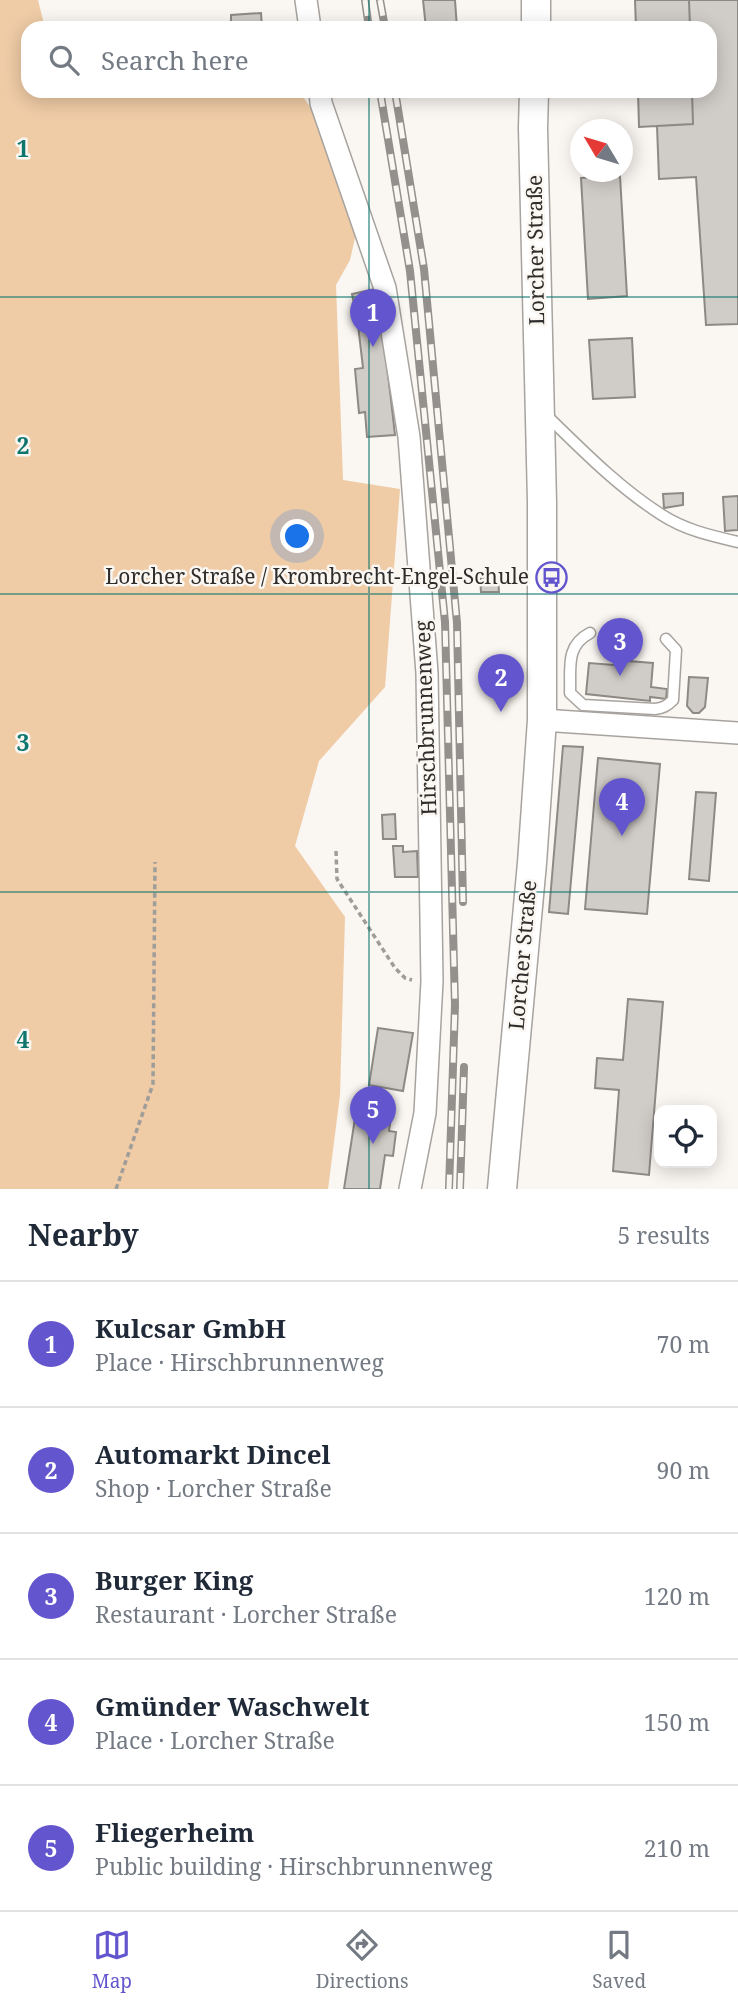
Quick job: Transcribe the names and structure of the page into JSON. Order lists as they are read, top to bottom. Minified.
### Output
{"streets":{"street":["Lorcher Straße","Hirschbrunnenweg"]},"places":{"bus stop":["Lorcher Straße / Krombrecht-Engel-Schule"]},"north":"top left","page":{"search":"Search here","pins":["1","3","2","4","5"],"heading":["Nearby","5 results"],"list":[{"mark":"1","name":"Kulcsar GmbH","note":"Place · Hirschbrunnenweg","value":"70 m"},{"mark":"2","name":"Automarkt Dincel","note":"Shop · Lorcher Straße","value":"90 m"},{"mark":"3","name":"Burger King","note":"Restaurant · Lorcher Straße","value":"120 m"},{"mark":"4","name":"Gmünder Waschwelt","note":"Place · Lorcher Straße","value":"150 m"},{"mark":"5","name":"Fliegerheim","note":"Public building · Hirschbrunnenweg","value":"210 m"}],"nav":["Map","Directions","Saved"]},"grid":{"rows":["1","2","3","4"]}}
